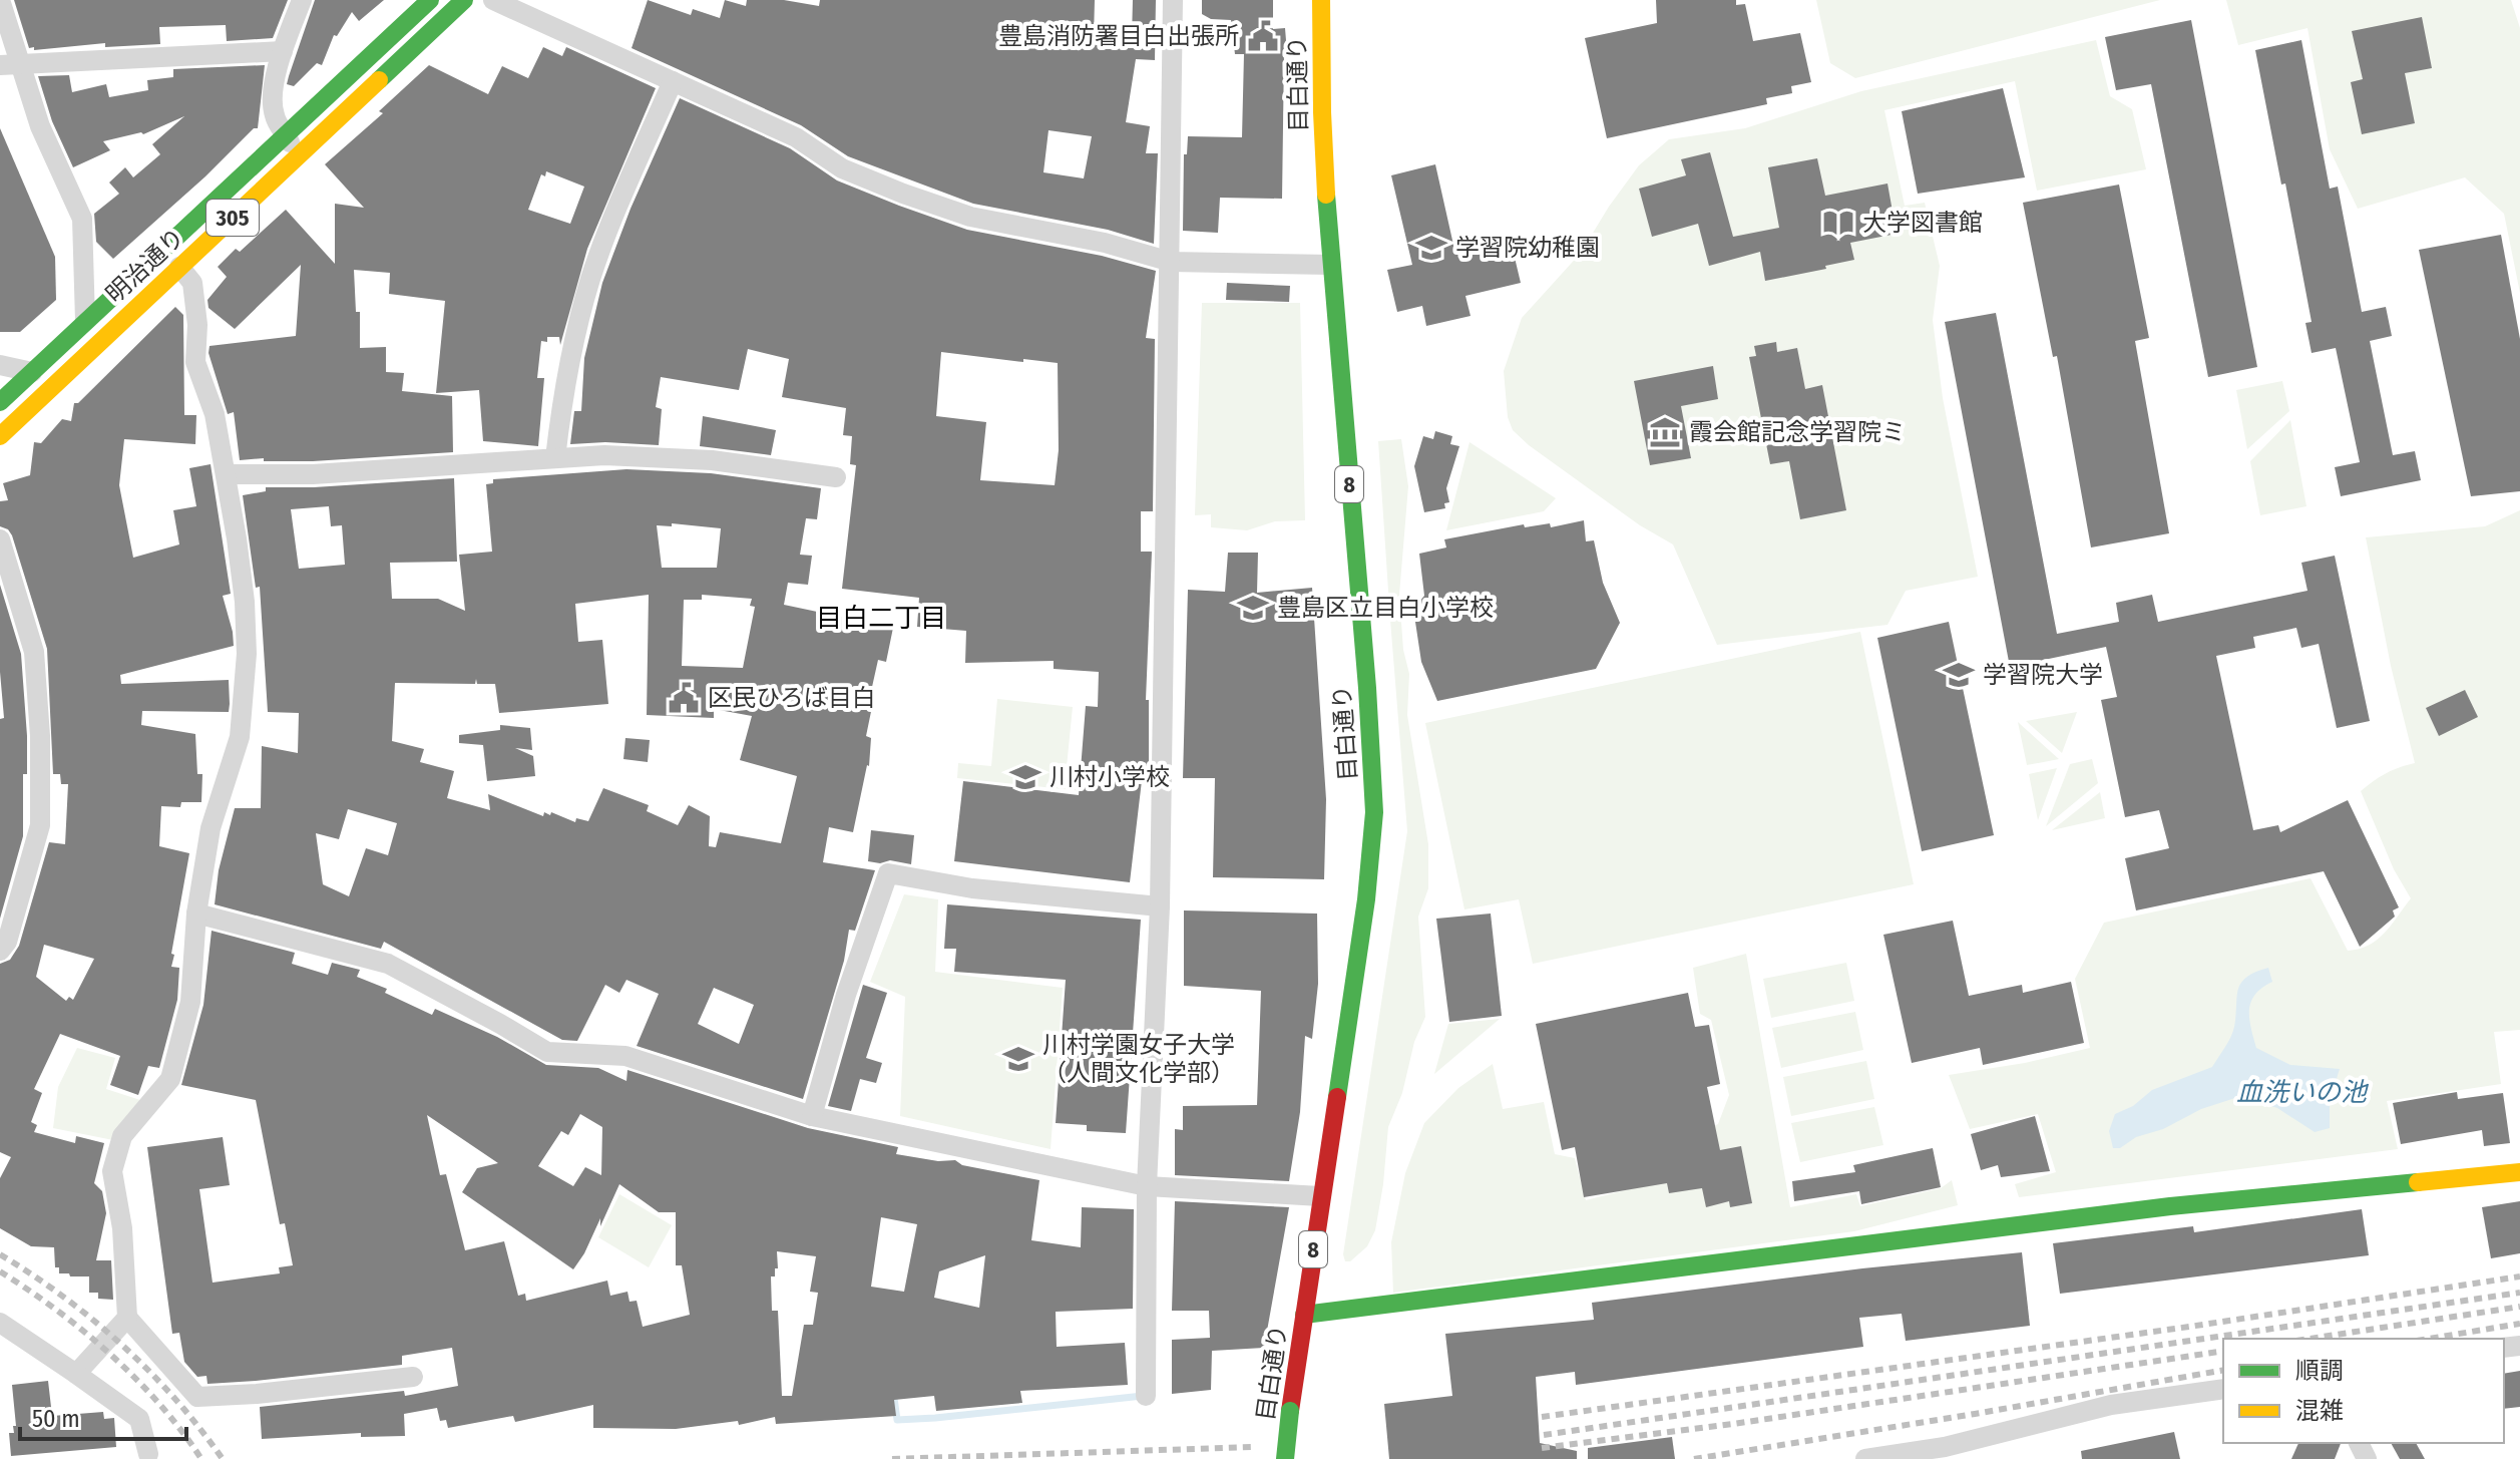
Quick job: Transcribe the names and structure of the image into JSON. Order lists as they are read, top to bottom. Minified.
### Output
{"streets":{"main road":["目白通り","305","明治通り","8"]},"districts":["目白二丁目"],"water":["血洗いの池"],"places":{"public building":["豊島消防署目白出張所","区民ひろば目白"],"library":["大学図書館"],"school or university":["学習院幼稚園","豊島区立目白小学校","学習院大学","川村小学校","川村学園女子大学 （人間文化学部）"],"museum":["霞会館記念学習院ミ"]},"legend":["順調","混雑"],"scale_bar":"50 m"}
